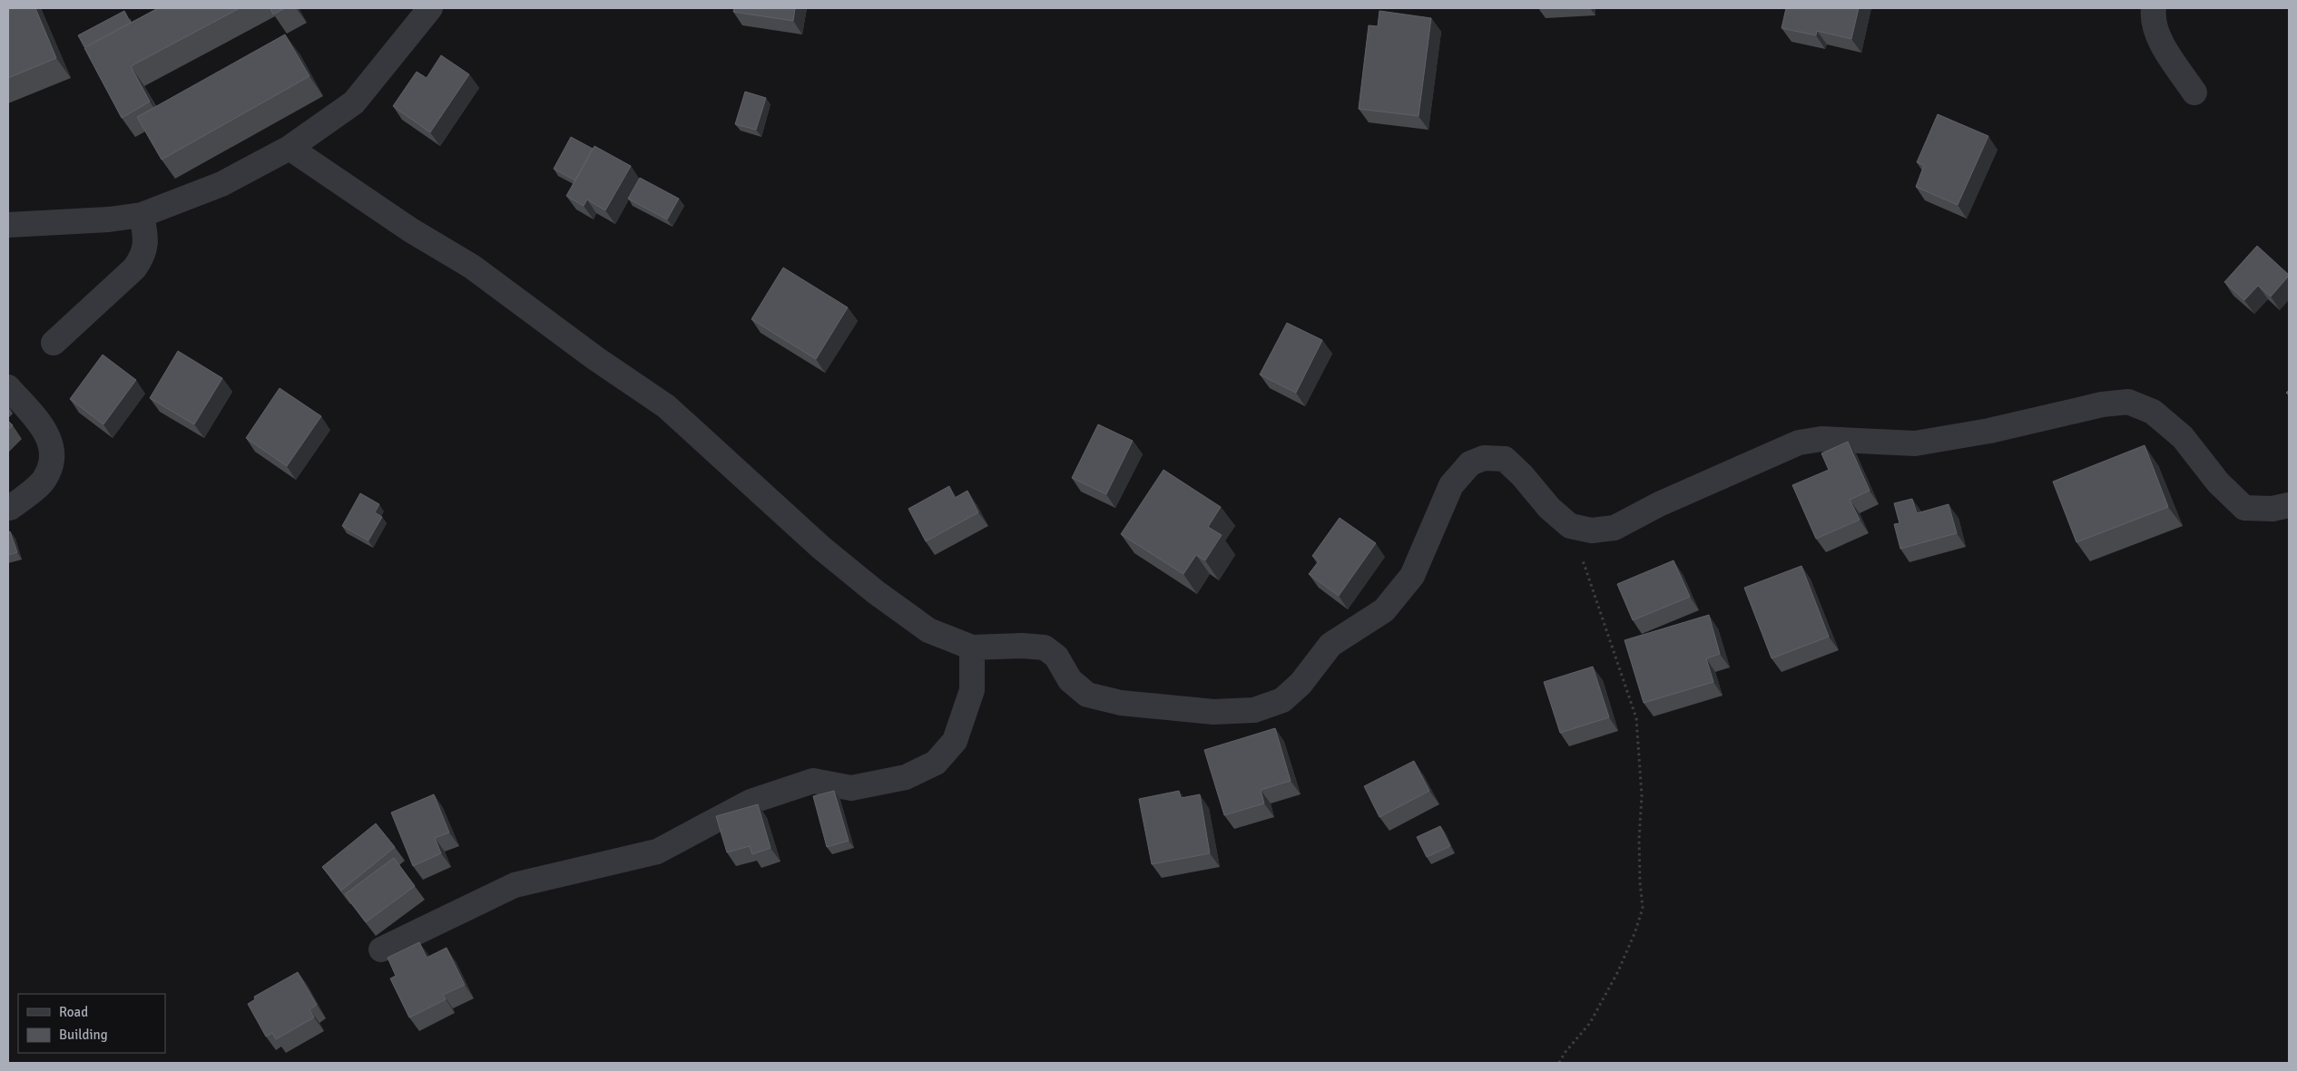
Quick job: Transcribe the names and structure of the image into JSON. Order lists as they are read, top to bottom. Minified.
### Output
{"legend":["Road","Building"]}
